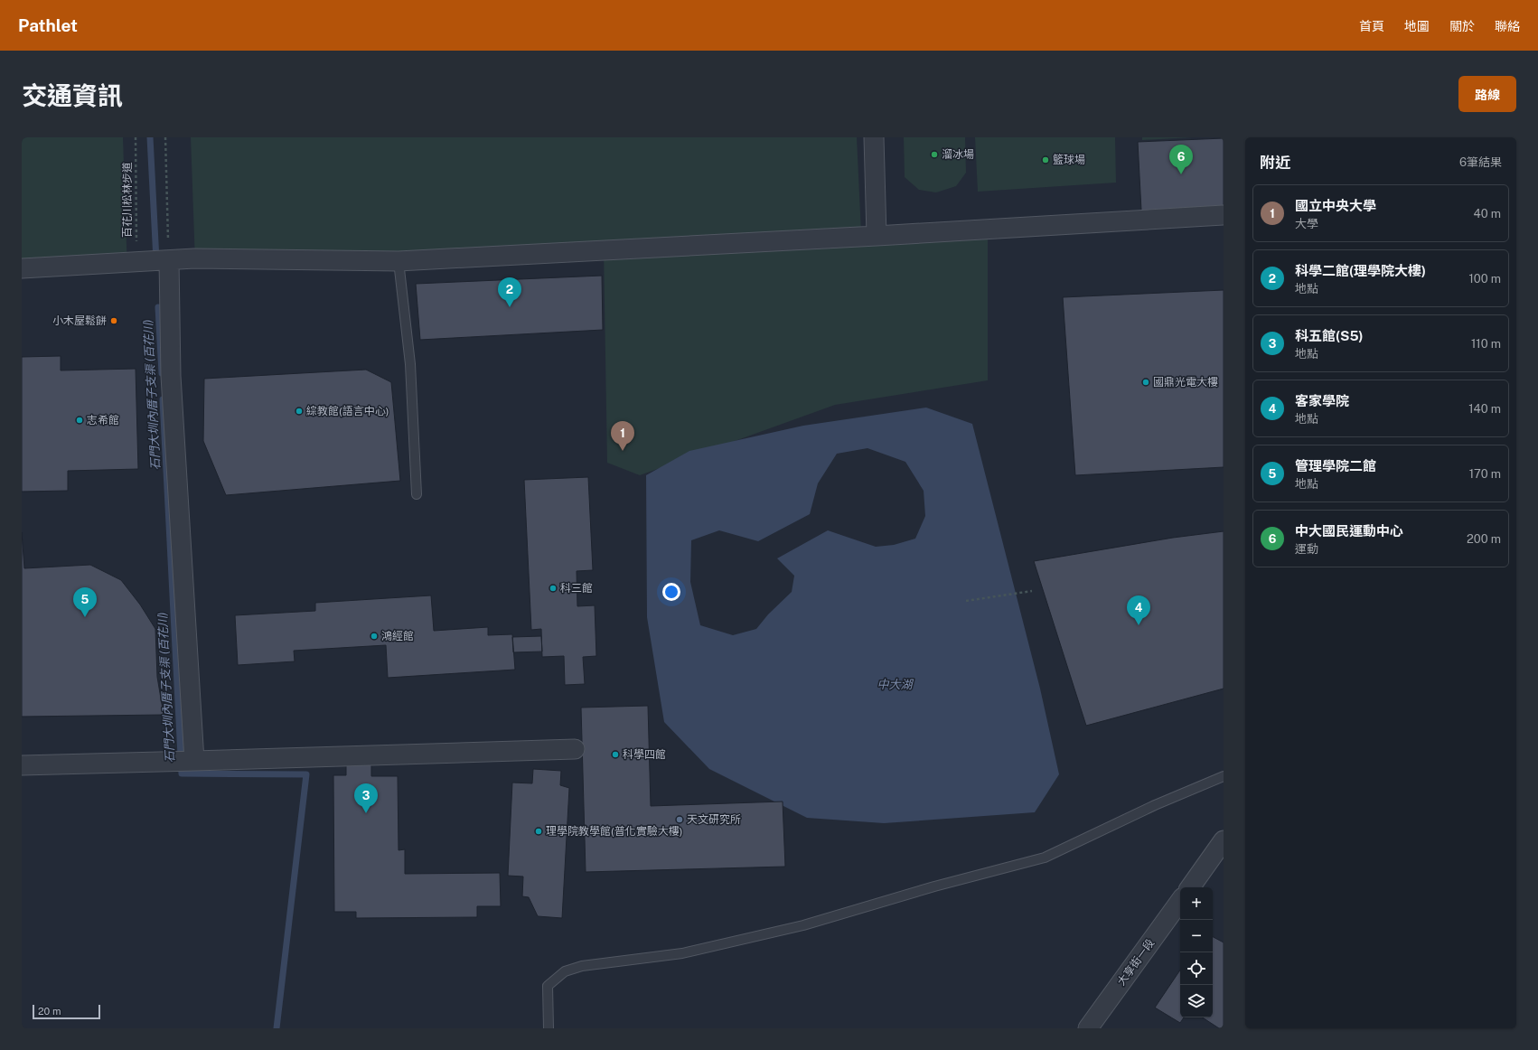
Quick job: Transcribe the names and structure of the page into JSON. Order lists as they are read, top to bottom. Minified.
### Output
{"streets":{"street":["大享街一段"],"path":["百花川松林步道"]},"water":["石門大圳內厝子支渠 (百花川)","中大湖"],"places":["溜冰場","籃球場","小木屋鬆餅","國鼎光電大樓","綜教館(語言中心)","志希館","科三館","鴻經館","科學四館","天文研究所","理學院教學館(普化實驗大樓)"],"scale_bar":"20 m","page":{"header":"Pathlet","nav":["首頁","地圖","關於","聯絡"],"title":"交通資訊","buttons":"路線","heading":["附近","6筆結果"],"pins":["6","2","1","5","4","3"],"list":[{"mark":"1","name":"國立中央大學","note":"大學","value":"40 m"},{"mark":"2","name":"科學二館(理學院大樓)","note":"地點","value":"100 m"},{"mark":"3","name":"科五館(S5)","note":"地點","value":"110 m"},{"mark":"4","name":"客家學院","note":"地點","value":"140 m"},{"mark":"5","name":"管理學院二館","note":"地點","value":"170 m"},{"mark":"6","name":"中大國民運動中心","note":"運動","value":"200 m"}],"map_buttons":["+","−"],"scale":"20 m"}}
